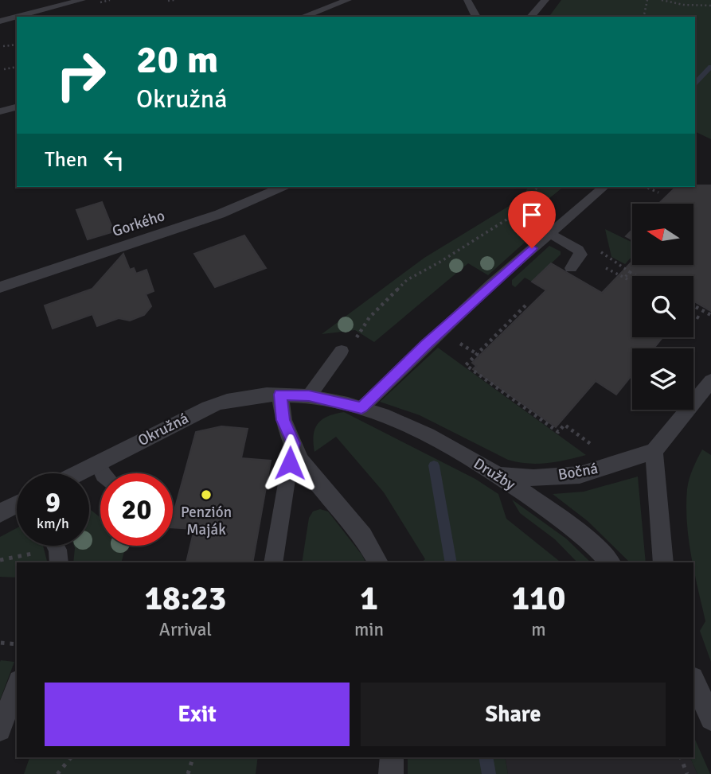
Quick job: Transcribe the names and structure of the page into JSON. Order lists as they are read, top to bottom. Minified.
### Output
{"streets":{"street":["Gorkého","Okružná","Bočná","Družby"]},"crossings":[["Okružná","Družby"],["Bočná","Družby"]],"places":["Penzión Maják"],"north":"left","page":{"turn":["20 m","Okružná"],"then":"Then","speed":"9 km/h","limit":"20","eta":["18:23","Arrival","1","min","110","m"],"buttons":["Exit","Share"]}}
